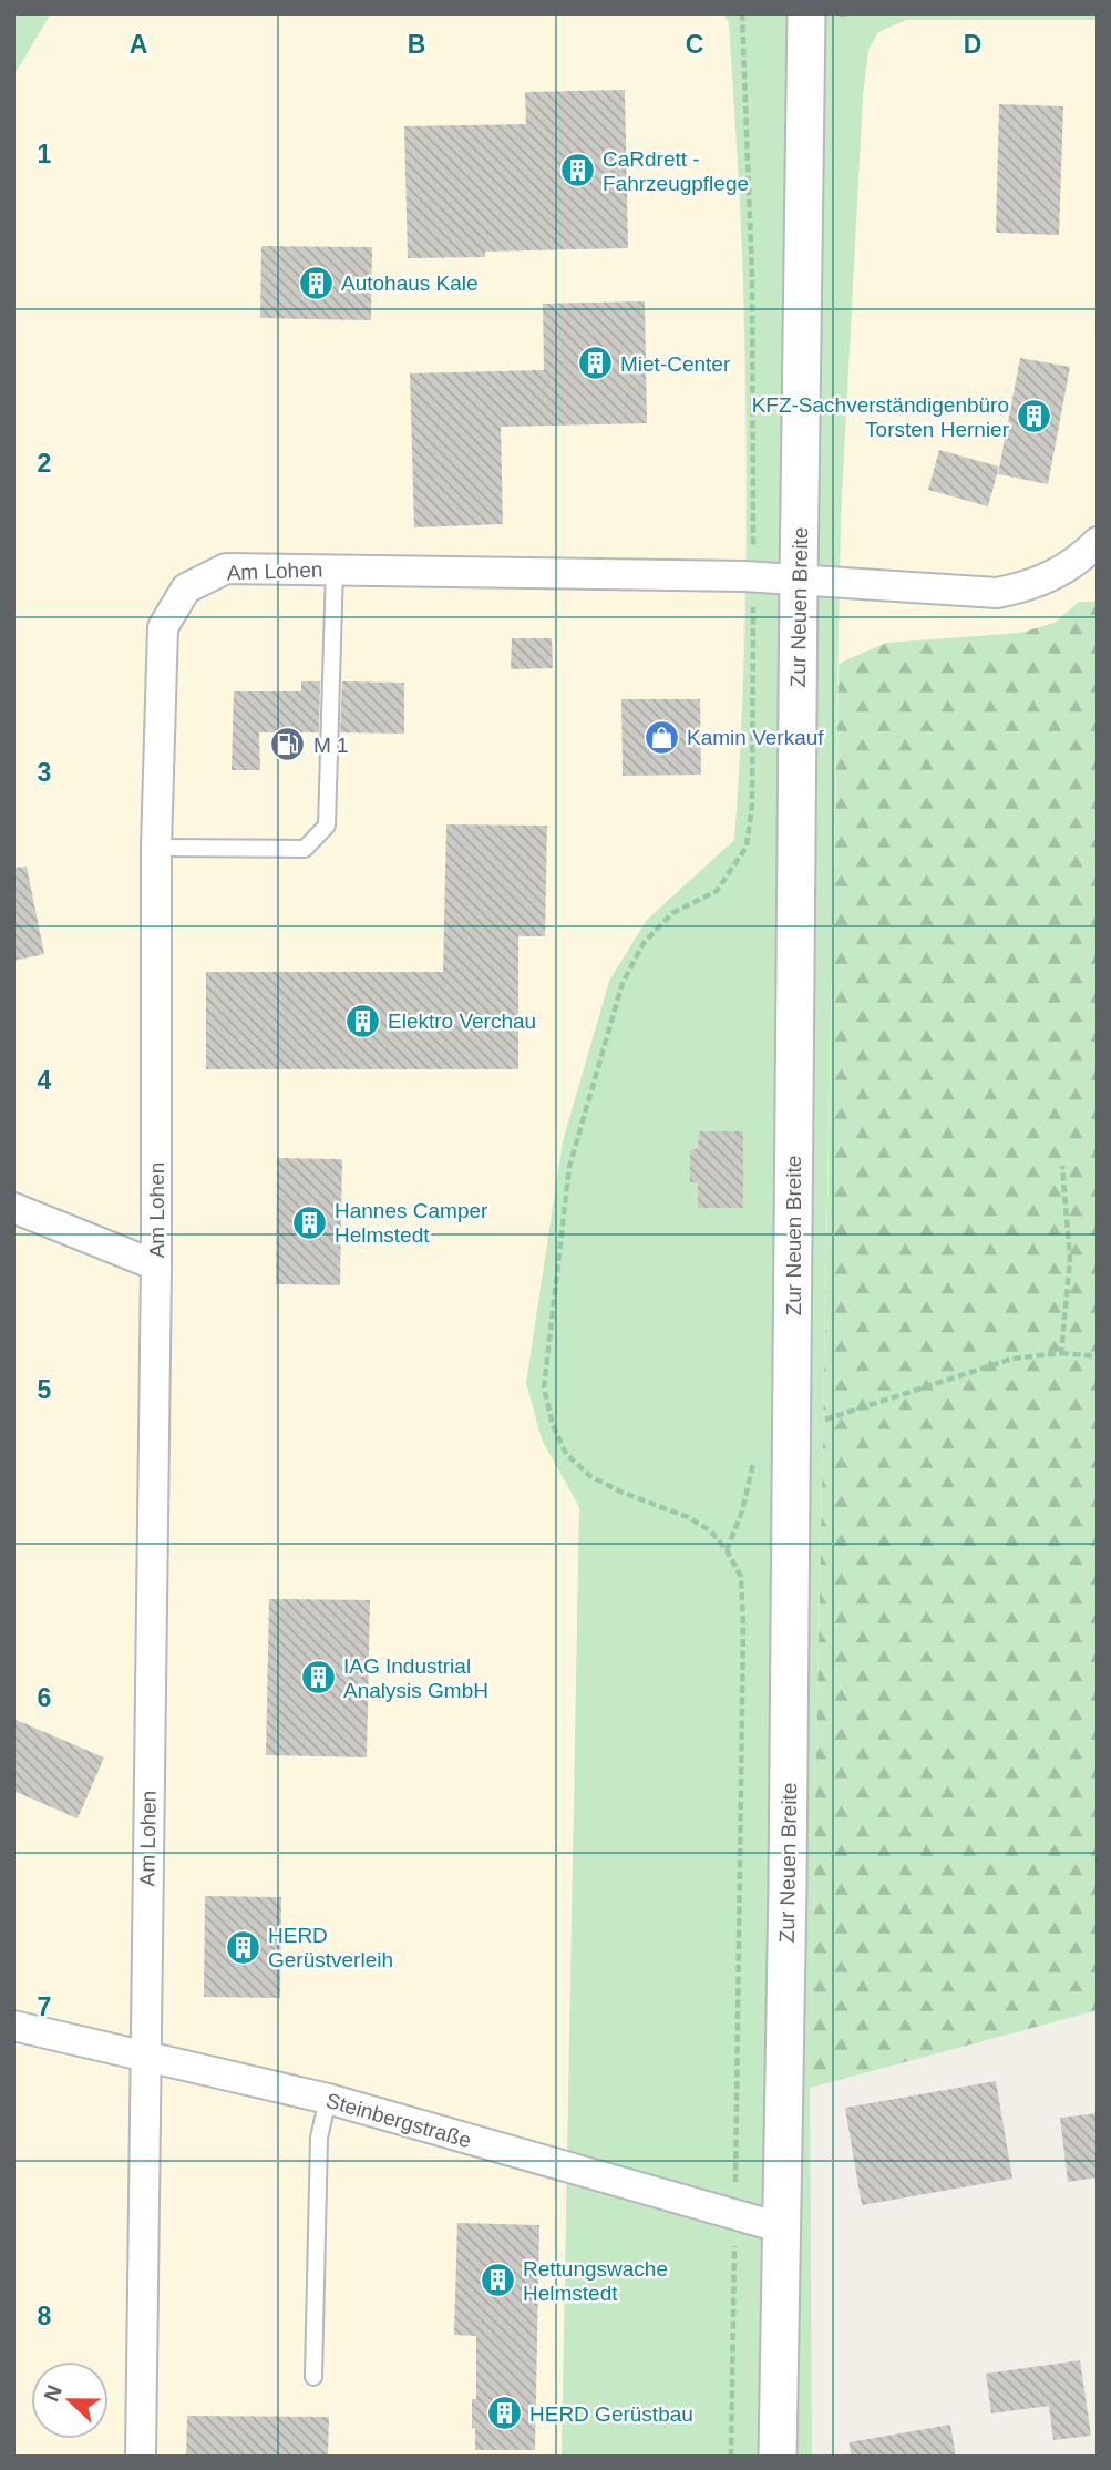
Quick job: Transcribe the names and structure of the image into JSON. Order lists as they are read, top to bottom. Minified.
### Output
{"streets":{"street":["Am Lohen","Zur Neuen Breite","Steinbergstraße"]},"crossings":[["Am Lohen","Zur Neuen Breite"],["Am Lohen","Steinbergstraße"],["Zur Neuen Breite","Steinbergstraße"]],"places":{"building":["CaRdrett - Fahrzeugpflege","Autohaus Kale","Miet-Center","KFZ-Sachverständigenbüro Torsten Hernier","Elektro Verchau","Hannes Camper Helmstedt","IAG Industrial Analysis GmbH","HERD Gerüstverleih","Rettungswache Helmstedt","HERD Gerüstbau"],"shop":["Kamin Verkauf"],"fuel station":["M 1"]},"north":"left","grid":{"columns":["A","B","C","D"],"rows":["1","2","3","4","5","6","7","8"]}}
